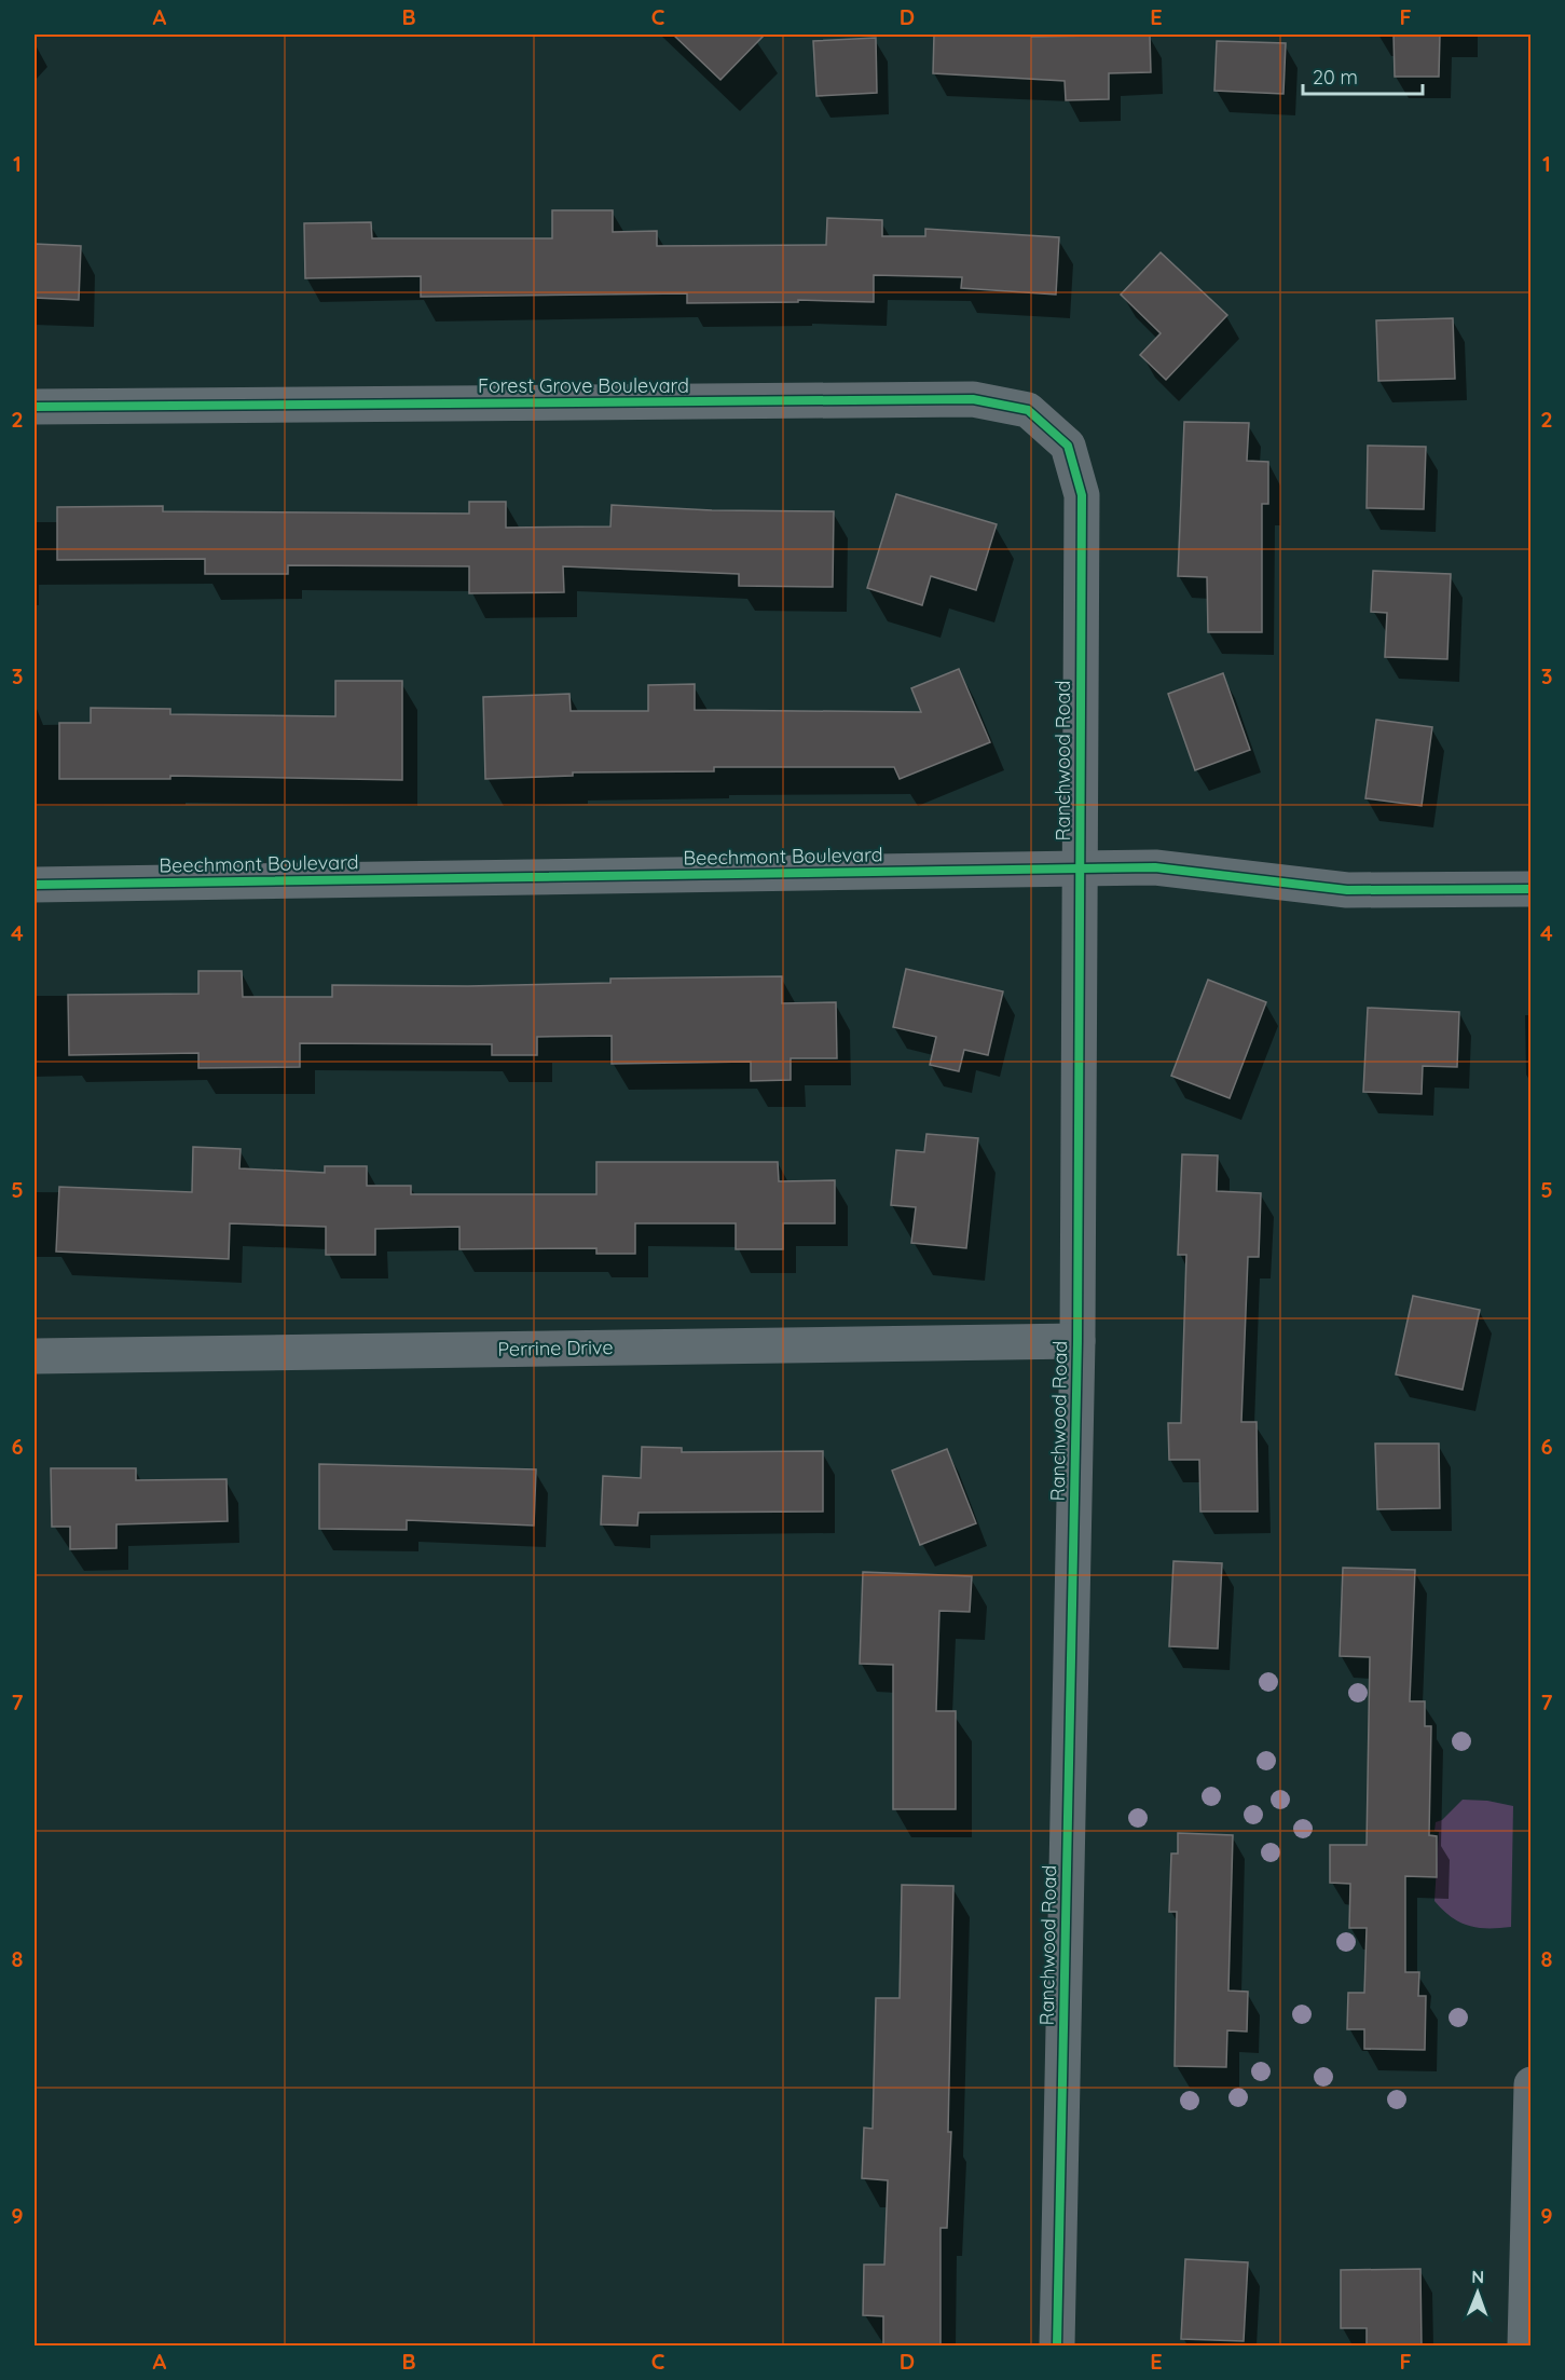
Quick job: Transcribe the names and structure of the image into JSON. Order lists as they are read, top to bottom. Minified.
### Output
{"streets":{"street":["Forest Grove Boulevard","Ranchwood Road","Beechmont Boulevard","Perrine Drive"]},"crossings":[["Forest Grove Boulevard","Ranchwood Road"],["Ranchwood Road","Beechmont Boulevard"],["Ranchwood Road","Perrine Drive"]],"scale_bar":"20 m","north":"top","grid":{"columns":["A","B","C","D","E","F"],"rows":["1","2","3","4","5","6","7","8","9"]}}
